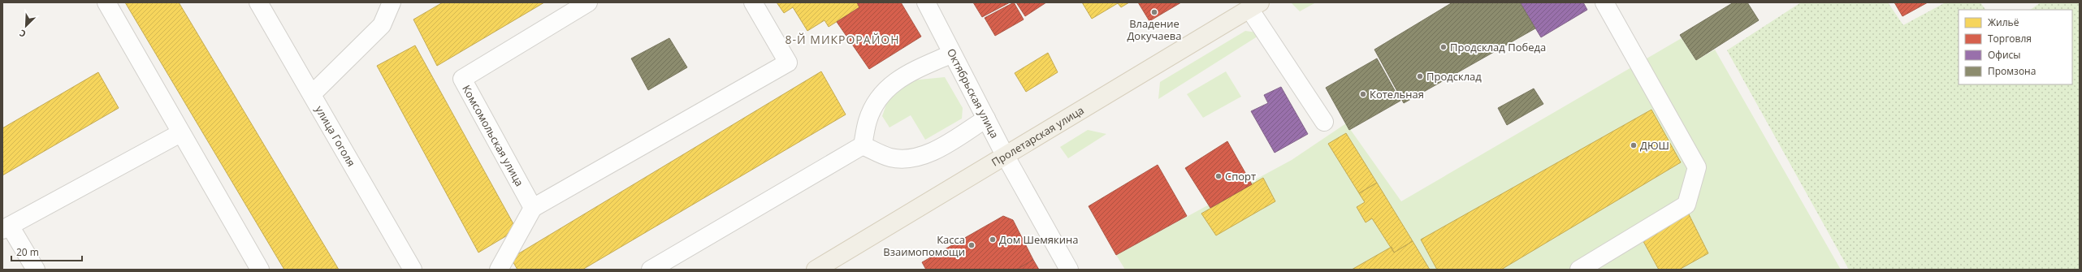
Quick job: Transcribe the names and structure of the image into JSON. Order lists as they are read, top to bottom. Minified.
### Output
{"streets":{"main road":["Пролетарская улица"],"street":["Октябрьская улица","улица Гоголя","Комсомольская улица"]},"crossings":[["Октябрьская улица","Пролетарская улица"]],"districts":["8-Й МИКРОРАЙОН"],"places":["Владение Докучаева","Продсклад Победа","Продсклад","Котельная","ДЮШ","Спорт","Дом Шемякина","Касса Взаимопомощи"],"legend":["Жильё","Торговля","Офисы","Промзона"],"scale_bar":"20 m","north":"bottom left"}
